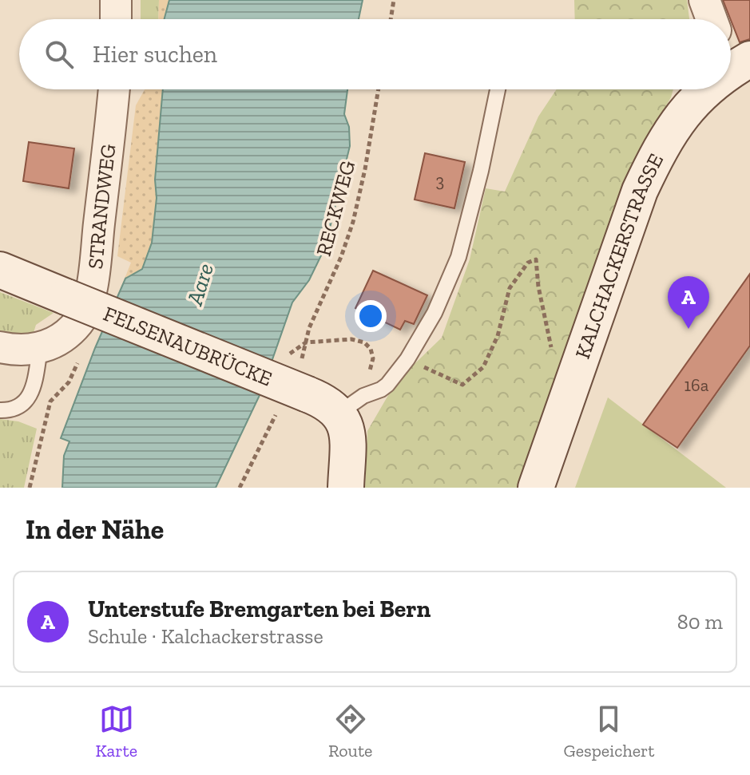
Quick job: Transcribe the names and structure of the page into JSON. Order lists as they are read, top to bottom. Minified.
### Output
{"streets":{"street":["STRANDWEG","KALCHACKERSTRASSE","FELSENAUBRÜCKE"],"path":["RECKWEG"]},"crossings":[["RECKWEG","FELSENAUBRÜCKE"]],"water":["Aare"],"house_numbers":["3","16a"],"page":{"search":"Hier suchen","pins":"A","heading":"In der Nähe","list":[{"mark":"A","name":"Unterstufe Bremgarten bei Bern","note":"Schule · Kalchackerstrasse","value":"80 m"}],"nav":["Karte","Route","Gespeichert"]}}
